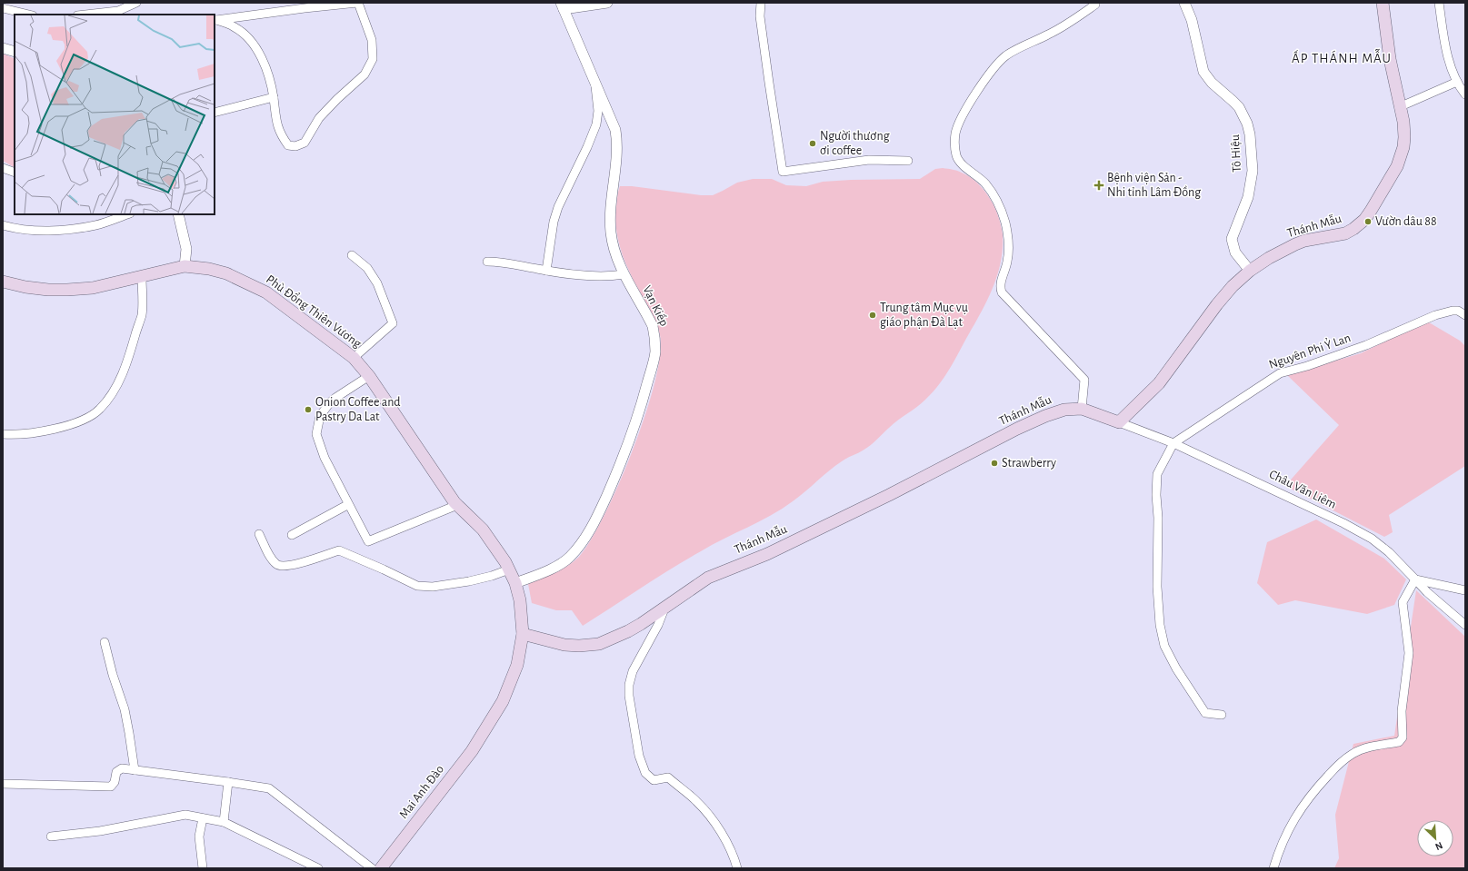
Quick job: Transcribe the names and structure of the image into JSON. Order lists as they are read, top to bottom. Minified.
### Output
{"streets":{"main road":["Thánh Mẫu","Phù Đổng Thiên Vương","Mai Anh Đào"],"street":["Tô Hiệu","Vạn Kiếp","Nguyên Phi Ỷ Lan","Châu Văn Liêm"]},"crossings":[["Tô Hiệu","Thánh Mẫu"],["Thánh Mẫu","Phù Đổng Thiên Vương"],["Thánh Mẫu","Châu Văn Liêm"],["Vạn Kiếp","Phù Đổng Thiên Vương"],["Phù Đổng Thiên Vương","Mai Anh Đào"],["Nguyên Phi Ỷ Lan","Châu Văn Liêm"]],"districts":["ẤP THÁNH MẪU"],"places":{"other":["Người thương ơi coffee","Vườn dâu 88","Trung tâm Mục vụ giáo phận Đà Lạt","Onion Coffee and Pastry Da Lat","Strawberry"],"health":["Bệnh viện Sản - Nhi tỉnh Lâm Đồng"]},"north":"bottom right"}
